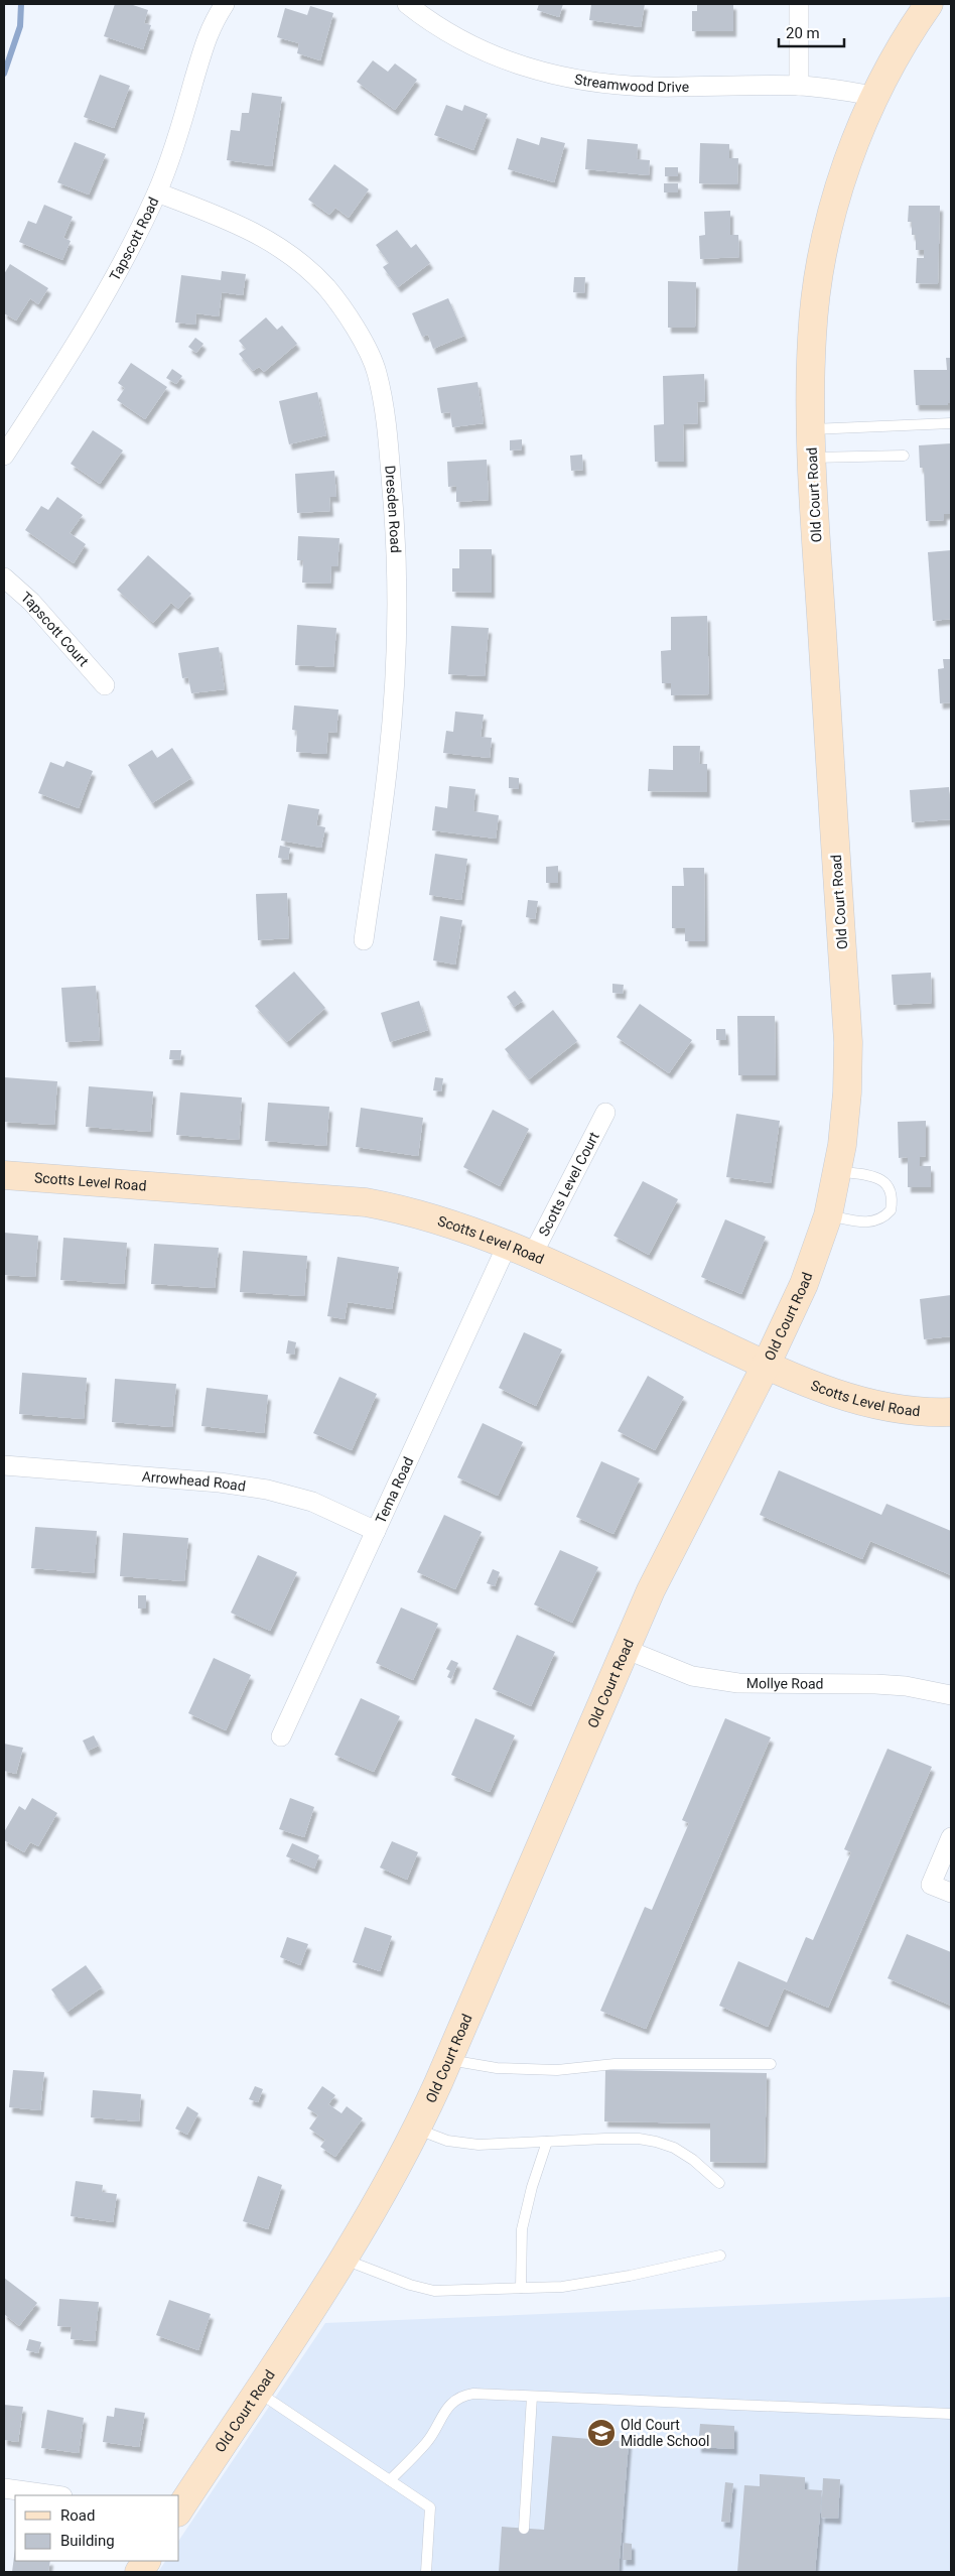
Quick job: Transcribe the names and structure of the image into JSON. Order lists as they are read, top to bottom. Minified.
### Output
{"streets":{"main road":["Old Court Road","Scotts Level Road"],"street":["Streamwood Drive","Tapscott Road","Dresden Road","Tapscott Court","Scotts Level Court","Arrowhead Road","Tema Road","Mollye Road"]},"crossings":[["Streamwood Drive","Old Court Road"],["Tapscott Road","Dresden Road"],["Old Court Road","Scotts Level Road"],["Old Court Road","Mollye Road"],["Scotts Level Road","Scotts Level Court"],["Scotts Level Road","Tema Road"],["Arrowhead Road","Tema Road"]],"places":{"school or university":["Old Court Middle School"]},"legend":["Road","Building"],"scale_bar":"20 m"}
